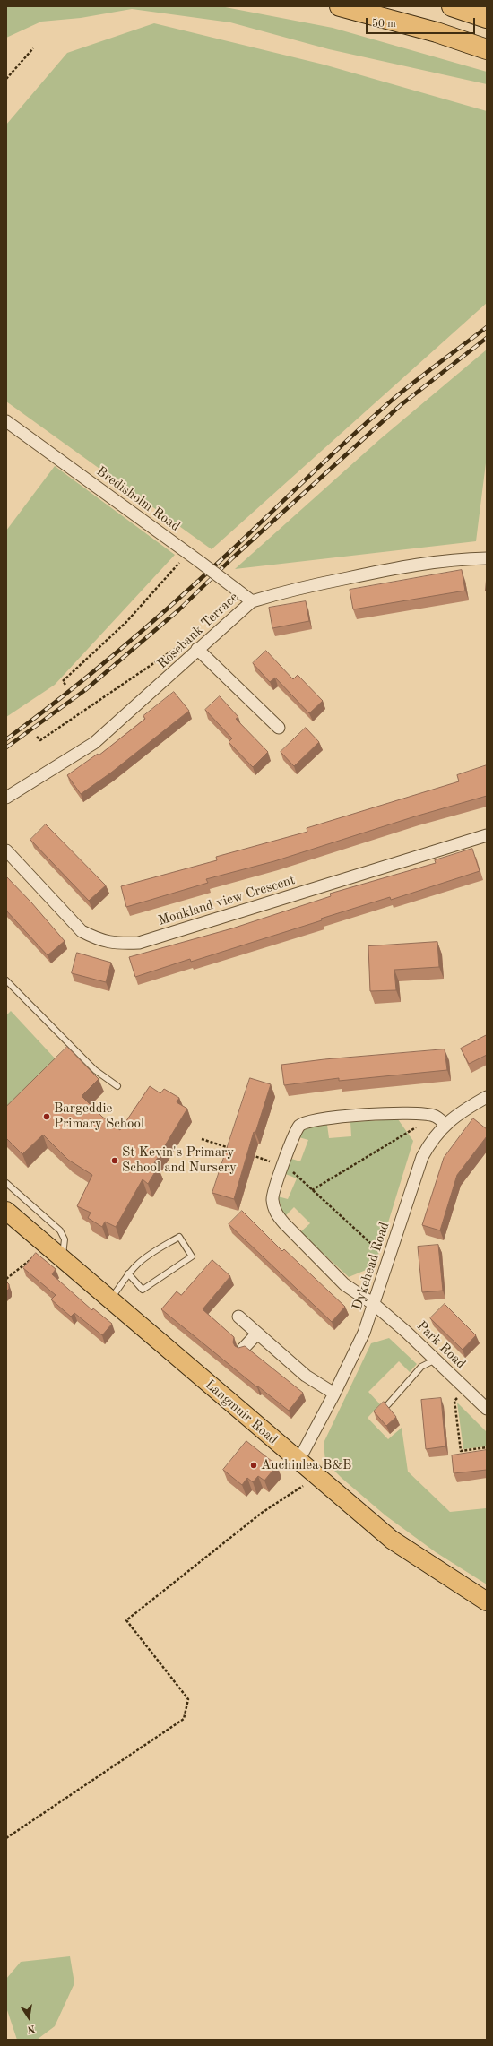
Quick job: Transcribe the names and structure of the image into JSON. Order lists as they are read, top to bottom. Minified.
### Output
{"streets":{"main road":["Langmuir Road"],"street":["Bredisholm Road","Rosebank Terrace","Monkland view Crescent","Dykehead Road","Park Road"]},"crossings":[["Bredisholm Road","Rosebank Terrace"],["Dykehead Road","Park Road"],["Dykehead Road","Langmuir Road"]],"places":["Bargeddie Primary School","St Kevin's Primary School and Nursery","Auchinlea B&B"],"scale_bar":"50 m","north":"bottom"}
